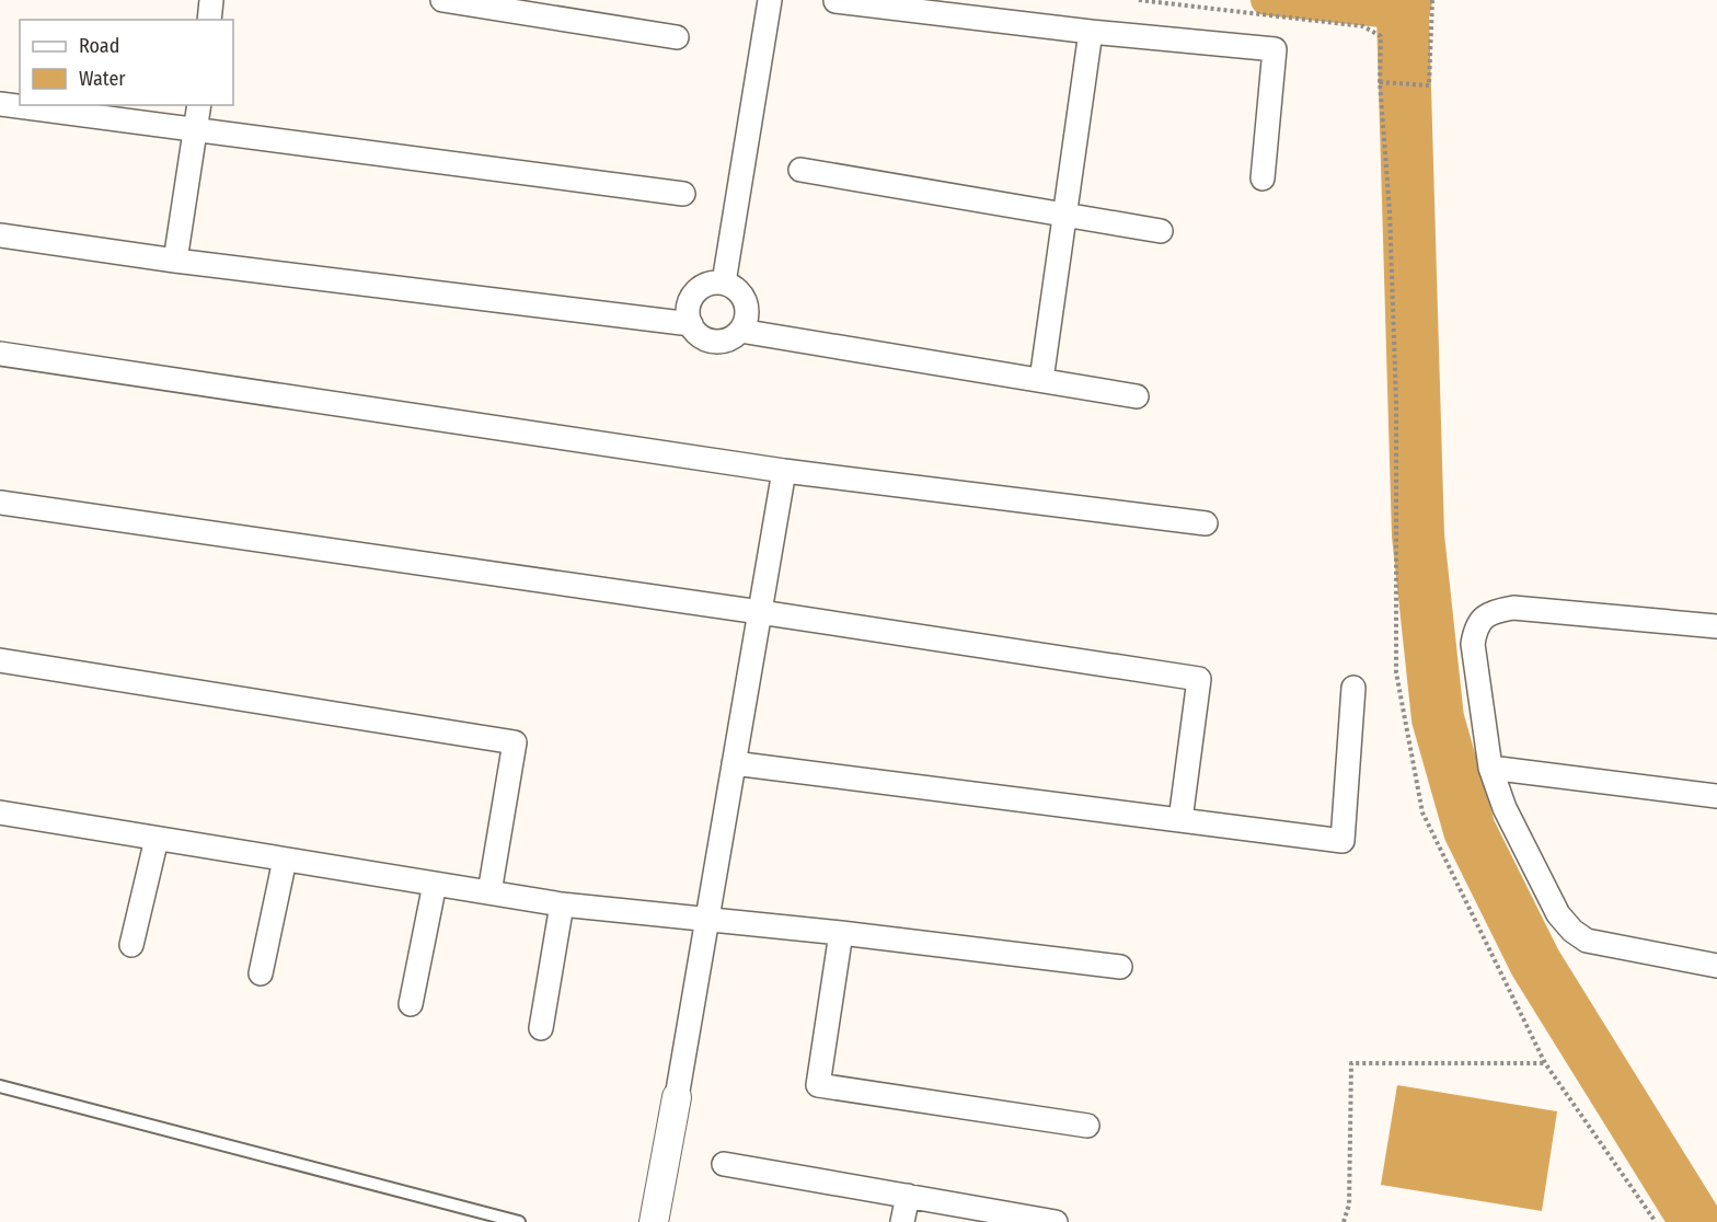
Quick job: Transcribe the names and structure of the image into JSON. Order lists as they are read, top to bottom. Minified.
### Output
{"legend":["Road","Water"]}
